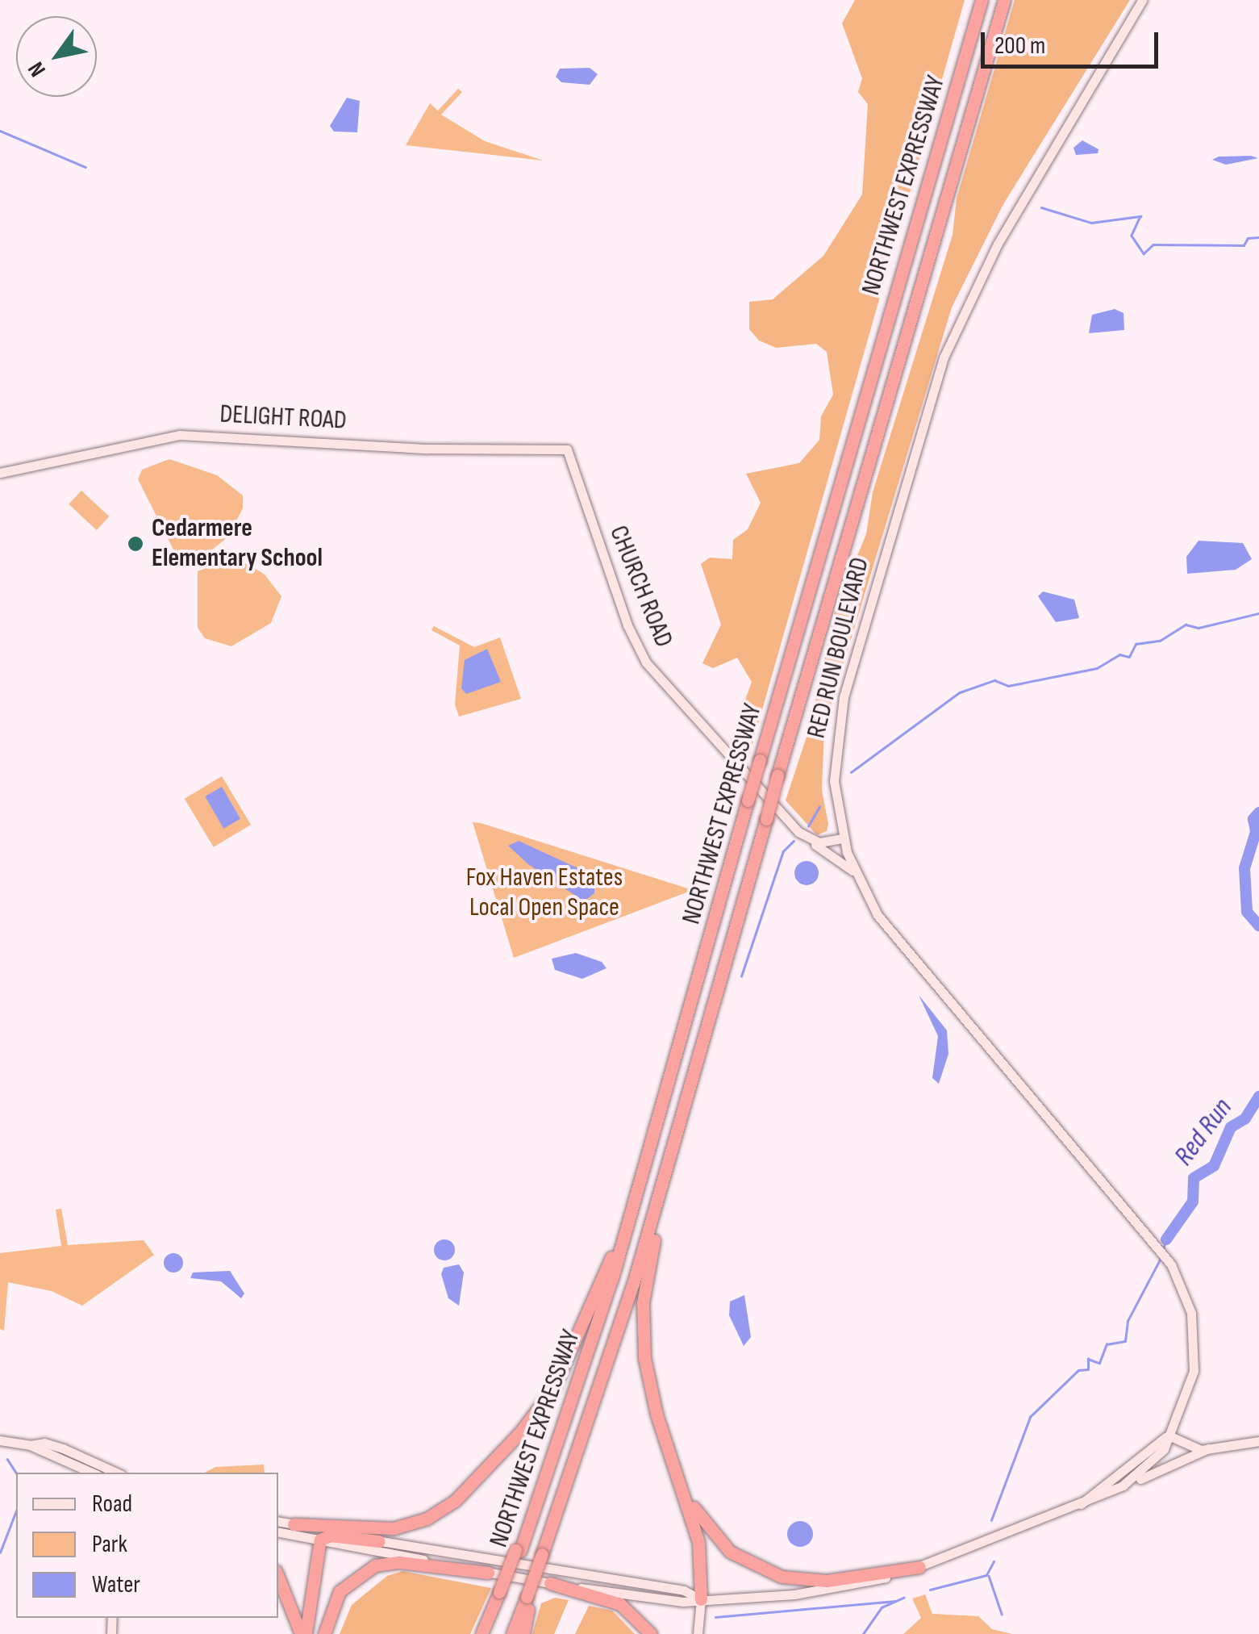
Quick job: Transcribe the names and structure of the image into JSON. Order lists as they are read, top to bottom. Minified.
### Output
{"streets":{"highway":["NORTHWEST EXPRESSWAY"],"main road":["DELIGHT ROAD","CHURCH ROAD","RED RUN BOULEVARD"]},"crossings":[["DELIGHT ROAD","CHURCH ROAD"],["CHURCH ROAD","RED RUN BOULEVARD"]],"water":["Red Run"],"parks":["Fox Haven Estates Local Open Space"],"places":["Cedarmere Elementary School"],"legend":["Road","Park","Water"],"scale_bar":"200 m","north":"bottom left"}
